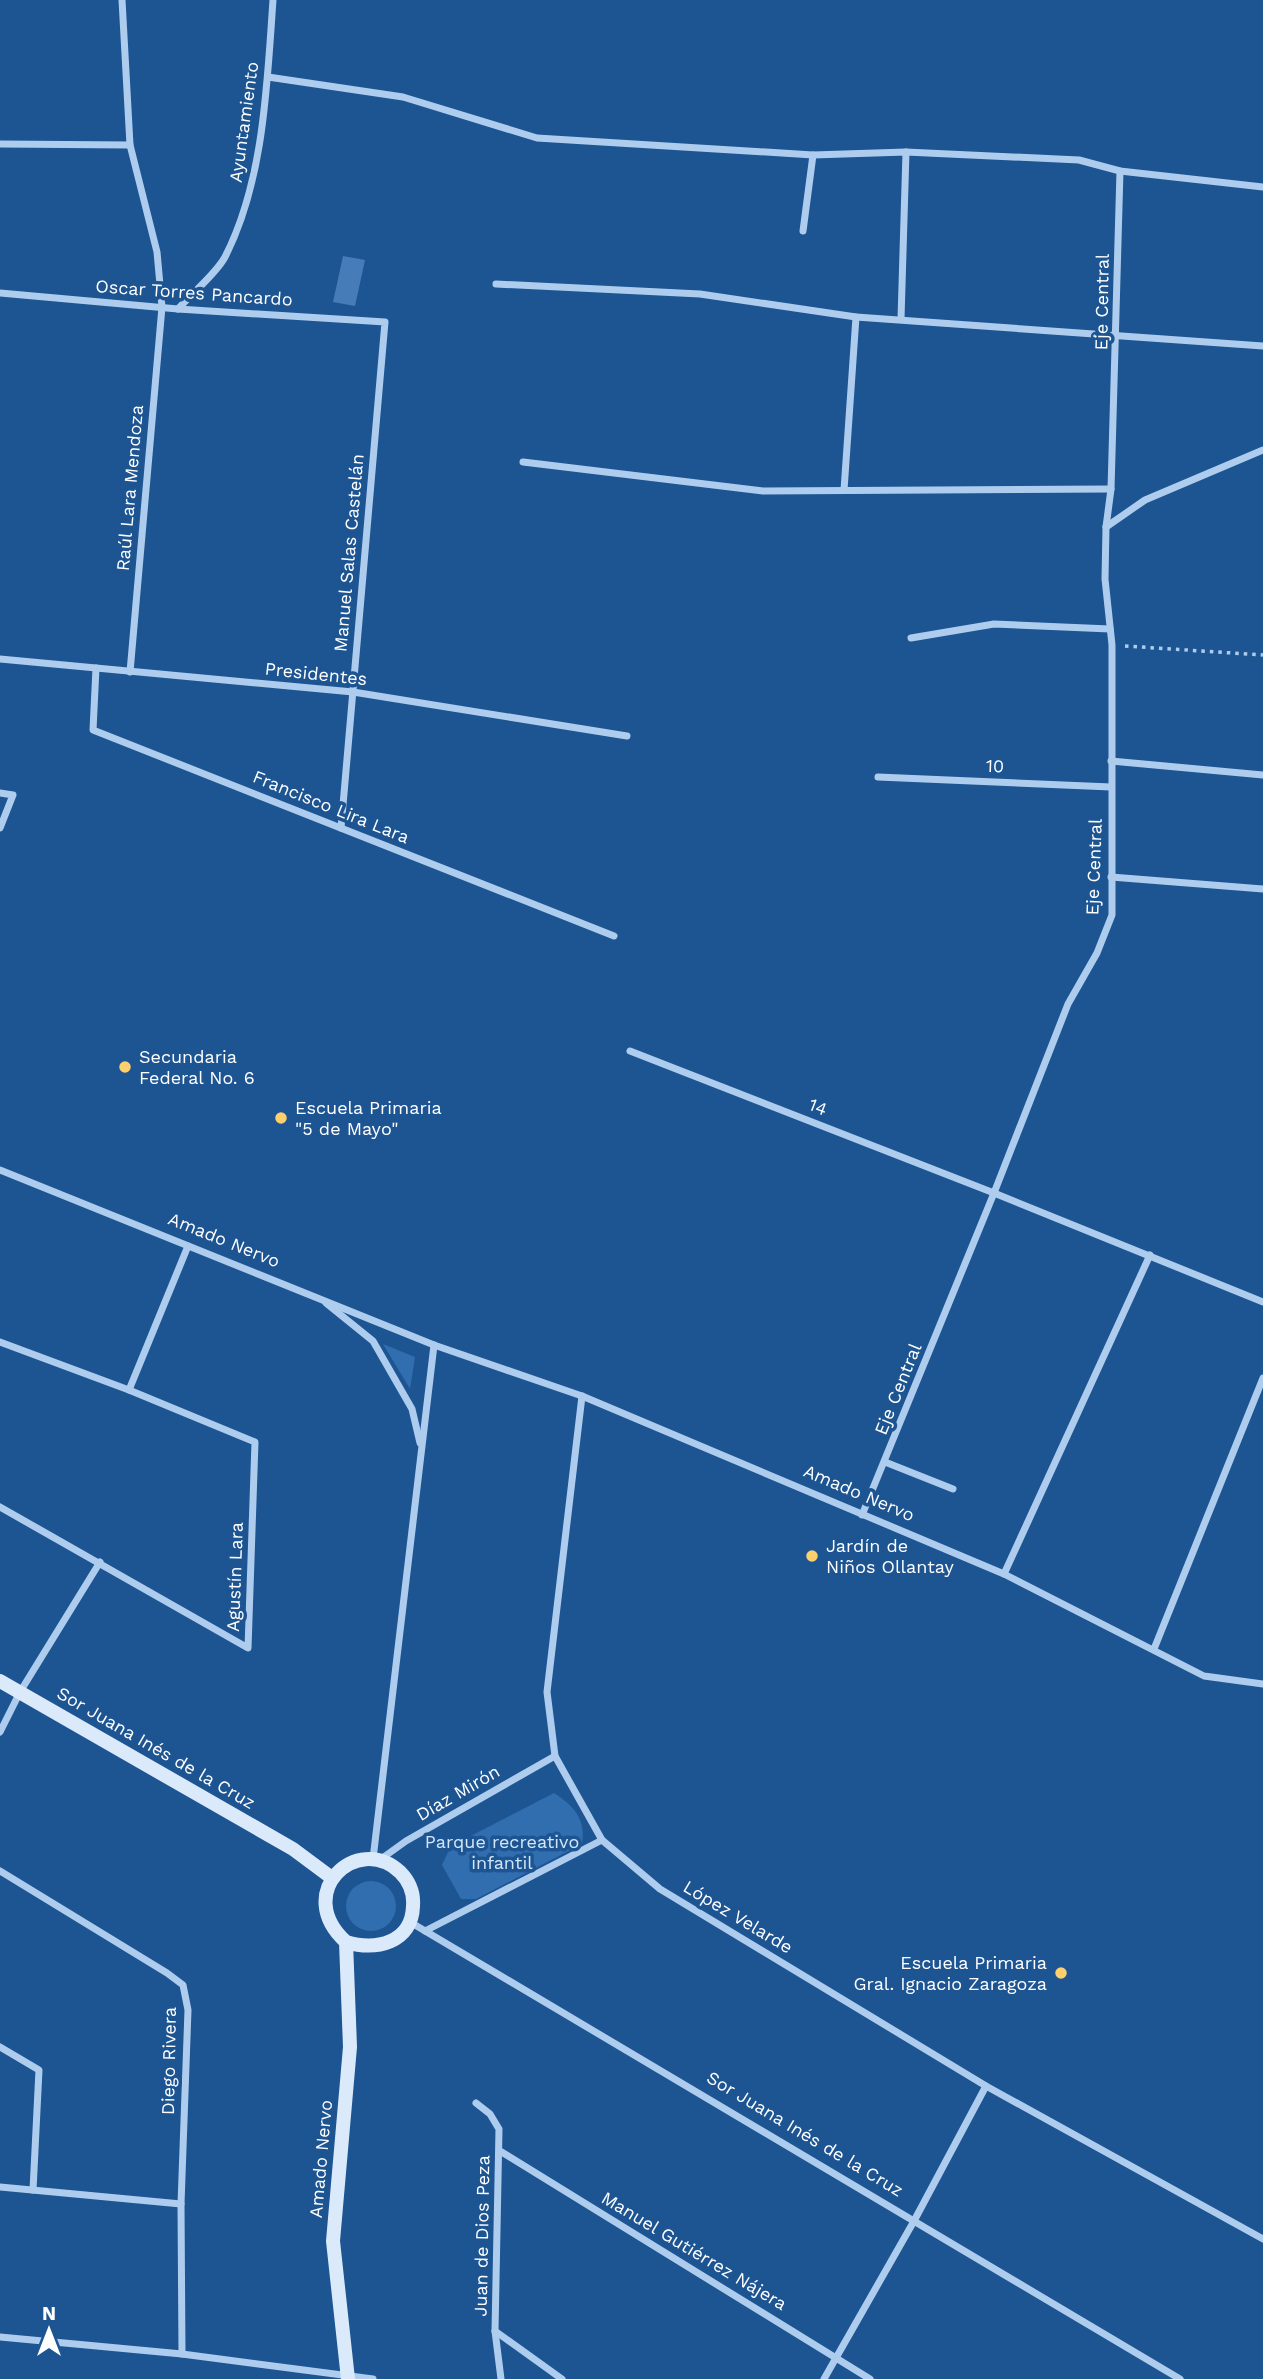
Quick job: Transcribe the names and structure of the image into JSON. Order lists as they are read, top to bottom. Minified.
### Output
{"streets":{"main road":["Amado Nervo","Sor Juana Inés de la Cruz"],"street":["Ayuntamiento","Oscar Torres Pancardo","Eje Central","Raúl Lara Mendoza","Manuel Salas Castelán","Presidentes","10","Francisco Lira Lara","14","Agustín Lara","Díaz Mirón","López Velarde","Diego Rivera","Juan de Dios Peza","Manuel Gutiérrez Nájera"]},"crossings":[["Ayuntamiento","Oscar Torres Pancardo"],["Oscar Torres Pancardo","Raúl Lara Mendoza"],["Oscar Torres Pancardo","Manuel Salas Castelán"],["Eje Central","10"],["Eje Central","14"],["Eje Central","Amado Nervo"],["Raúl Lara Mendoza","Presidentes"],["Manuel Salas Castelán","Presidentes"],["Manuel Salas Castelán","Francisco Lira Lara"],["Presidentes","Francisco Lira Lara"],["Amado Nervo","Sor Juana Inés de la Cruz"],["Amado Nervo","Díaz Mirón"],["Amado Nervo","López Velarde"],["Sor Juana Inés de la Cruz","Díaz Mirón"],["Díaz Mirón","López Velarde"],["Juan de Dios Peza","Manuel Gutiérrez Nájera"]],"parks":["Parque recreativo infantil"],"places":["Secundaria Federal No. 6","Escuela Primaria \"5 de Mayo\"","Jardín de Niños Ollantay","Escuela Primaria Gral. Ignacio Zaragoza"],"north":"top"}
